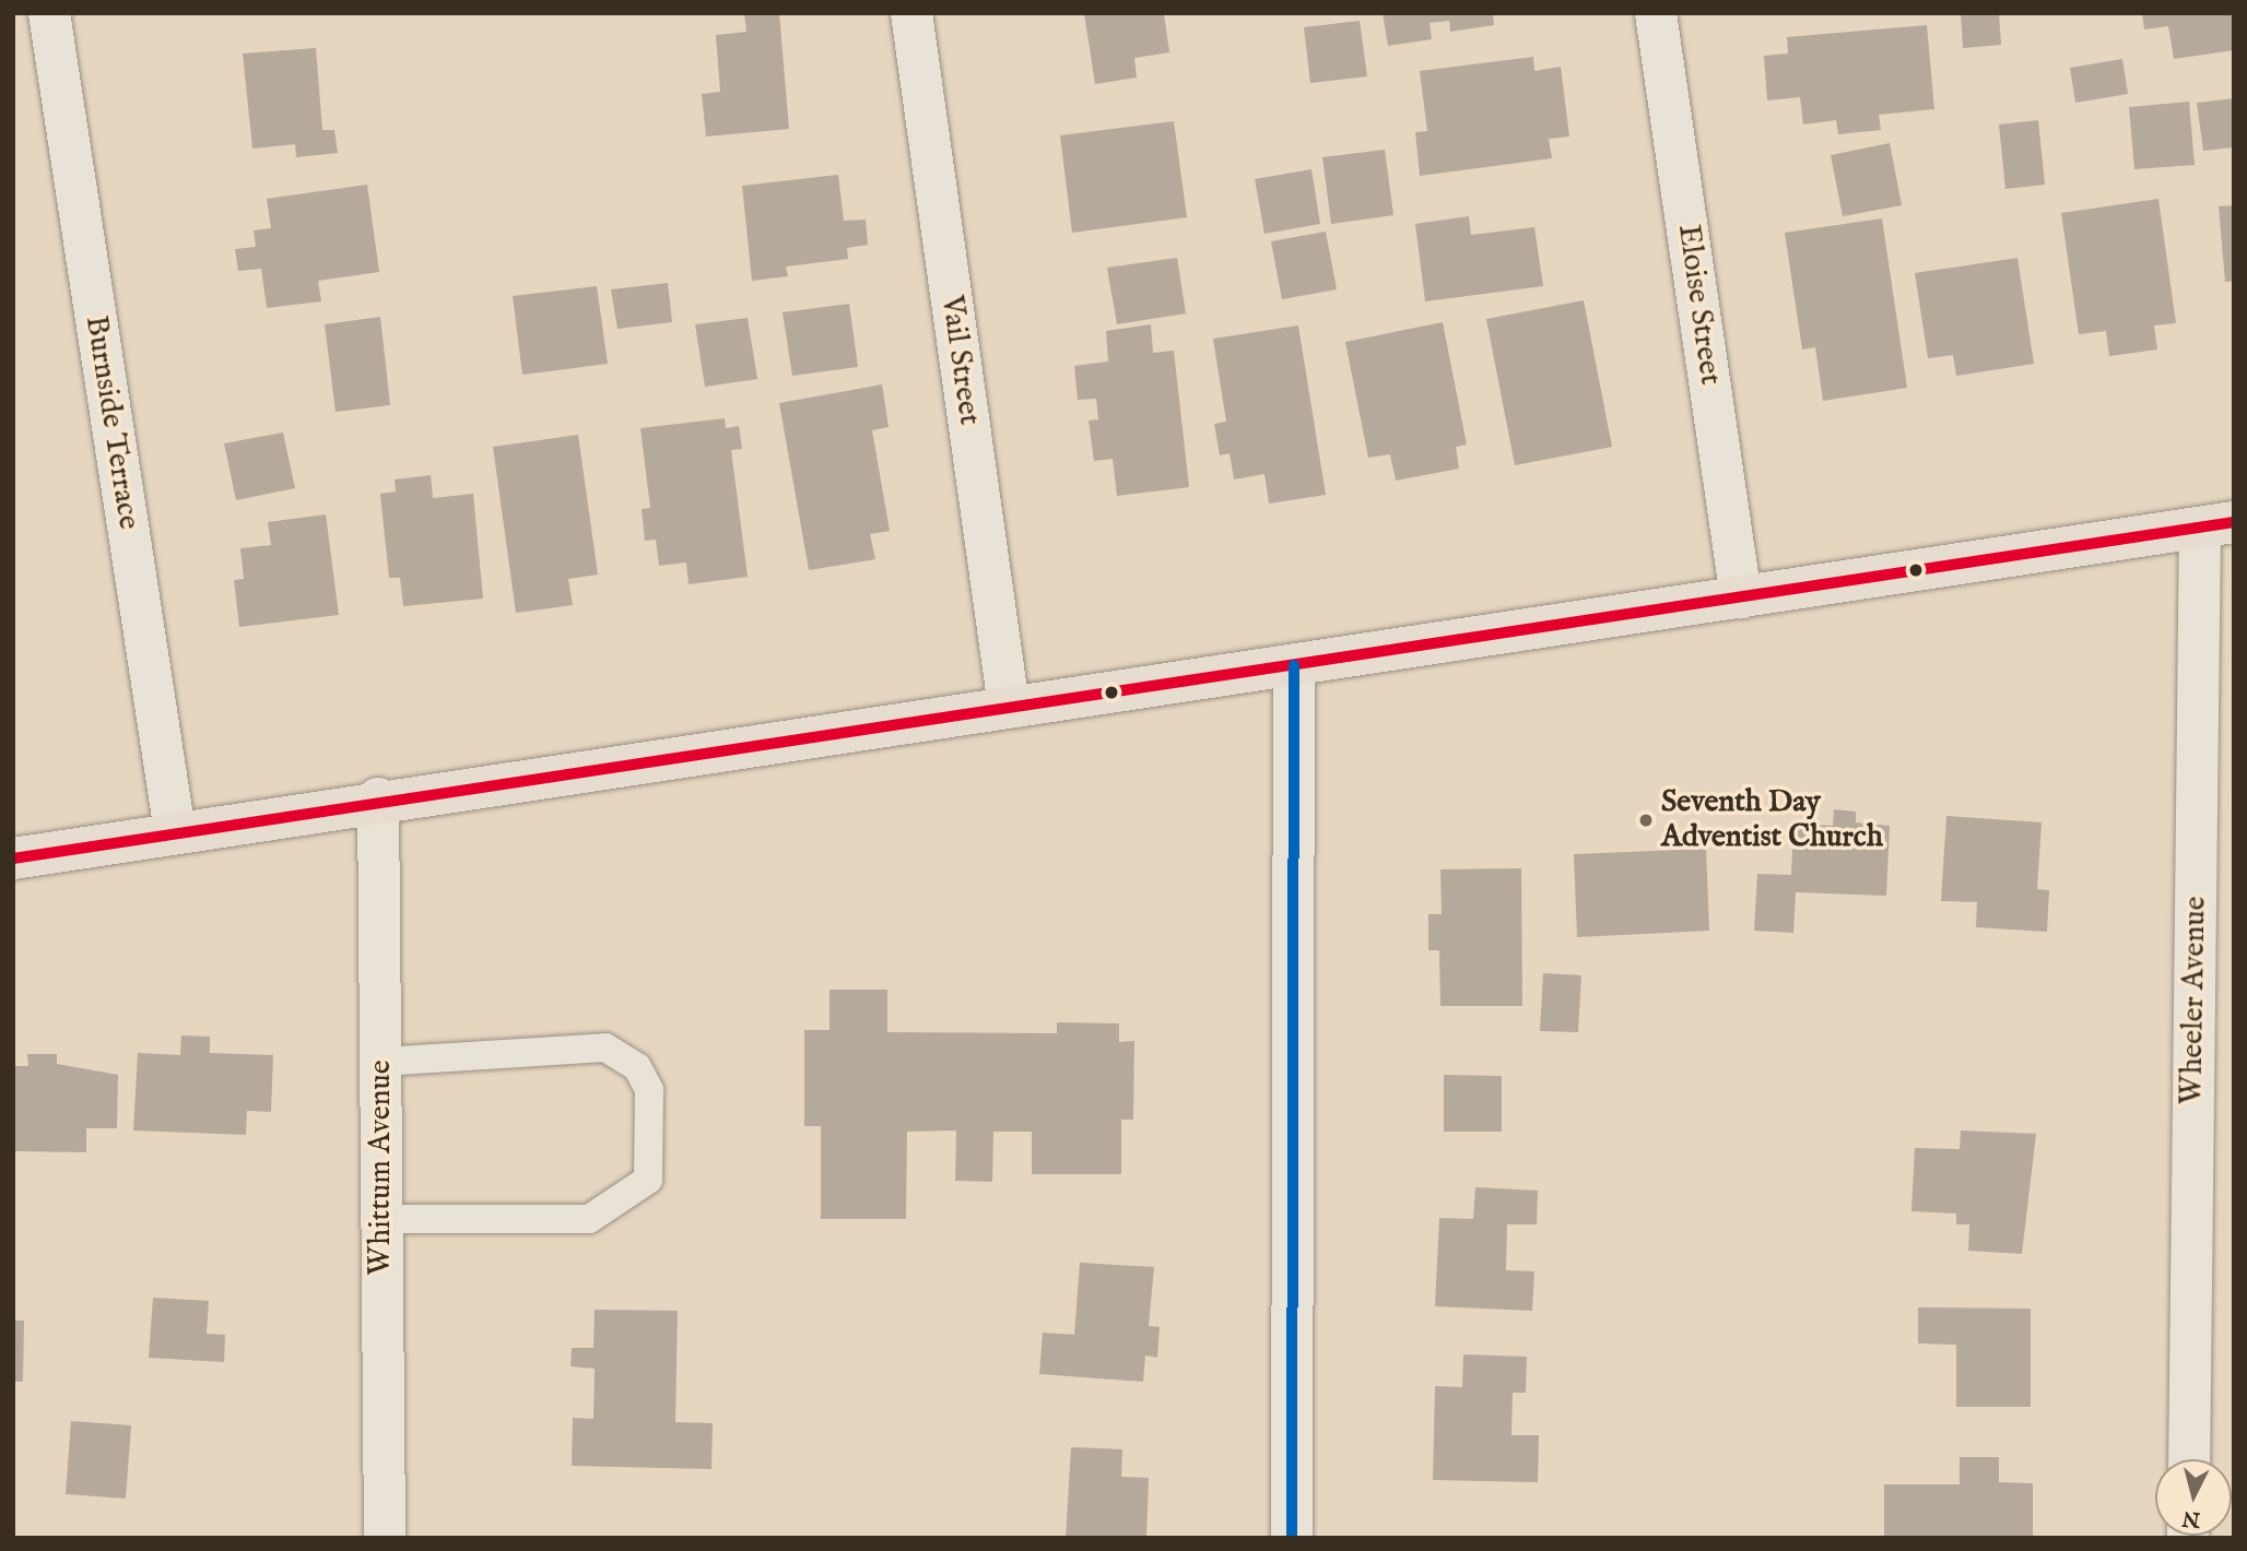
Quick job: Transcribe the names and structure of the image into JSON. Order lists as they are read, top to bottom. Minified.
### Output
{"streets":{"street":["Eloise Street","Vail Street","Burnside Terrace","Wheeler Avenue","Whittum Avenue"]},"places":["Seventh Day Adventist Church"],"north":"bottom"}
